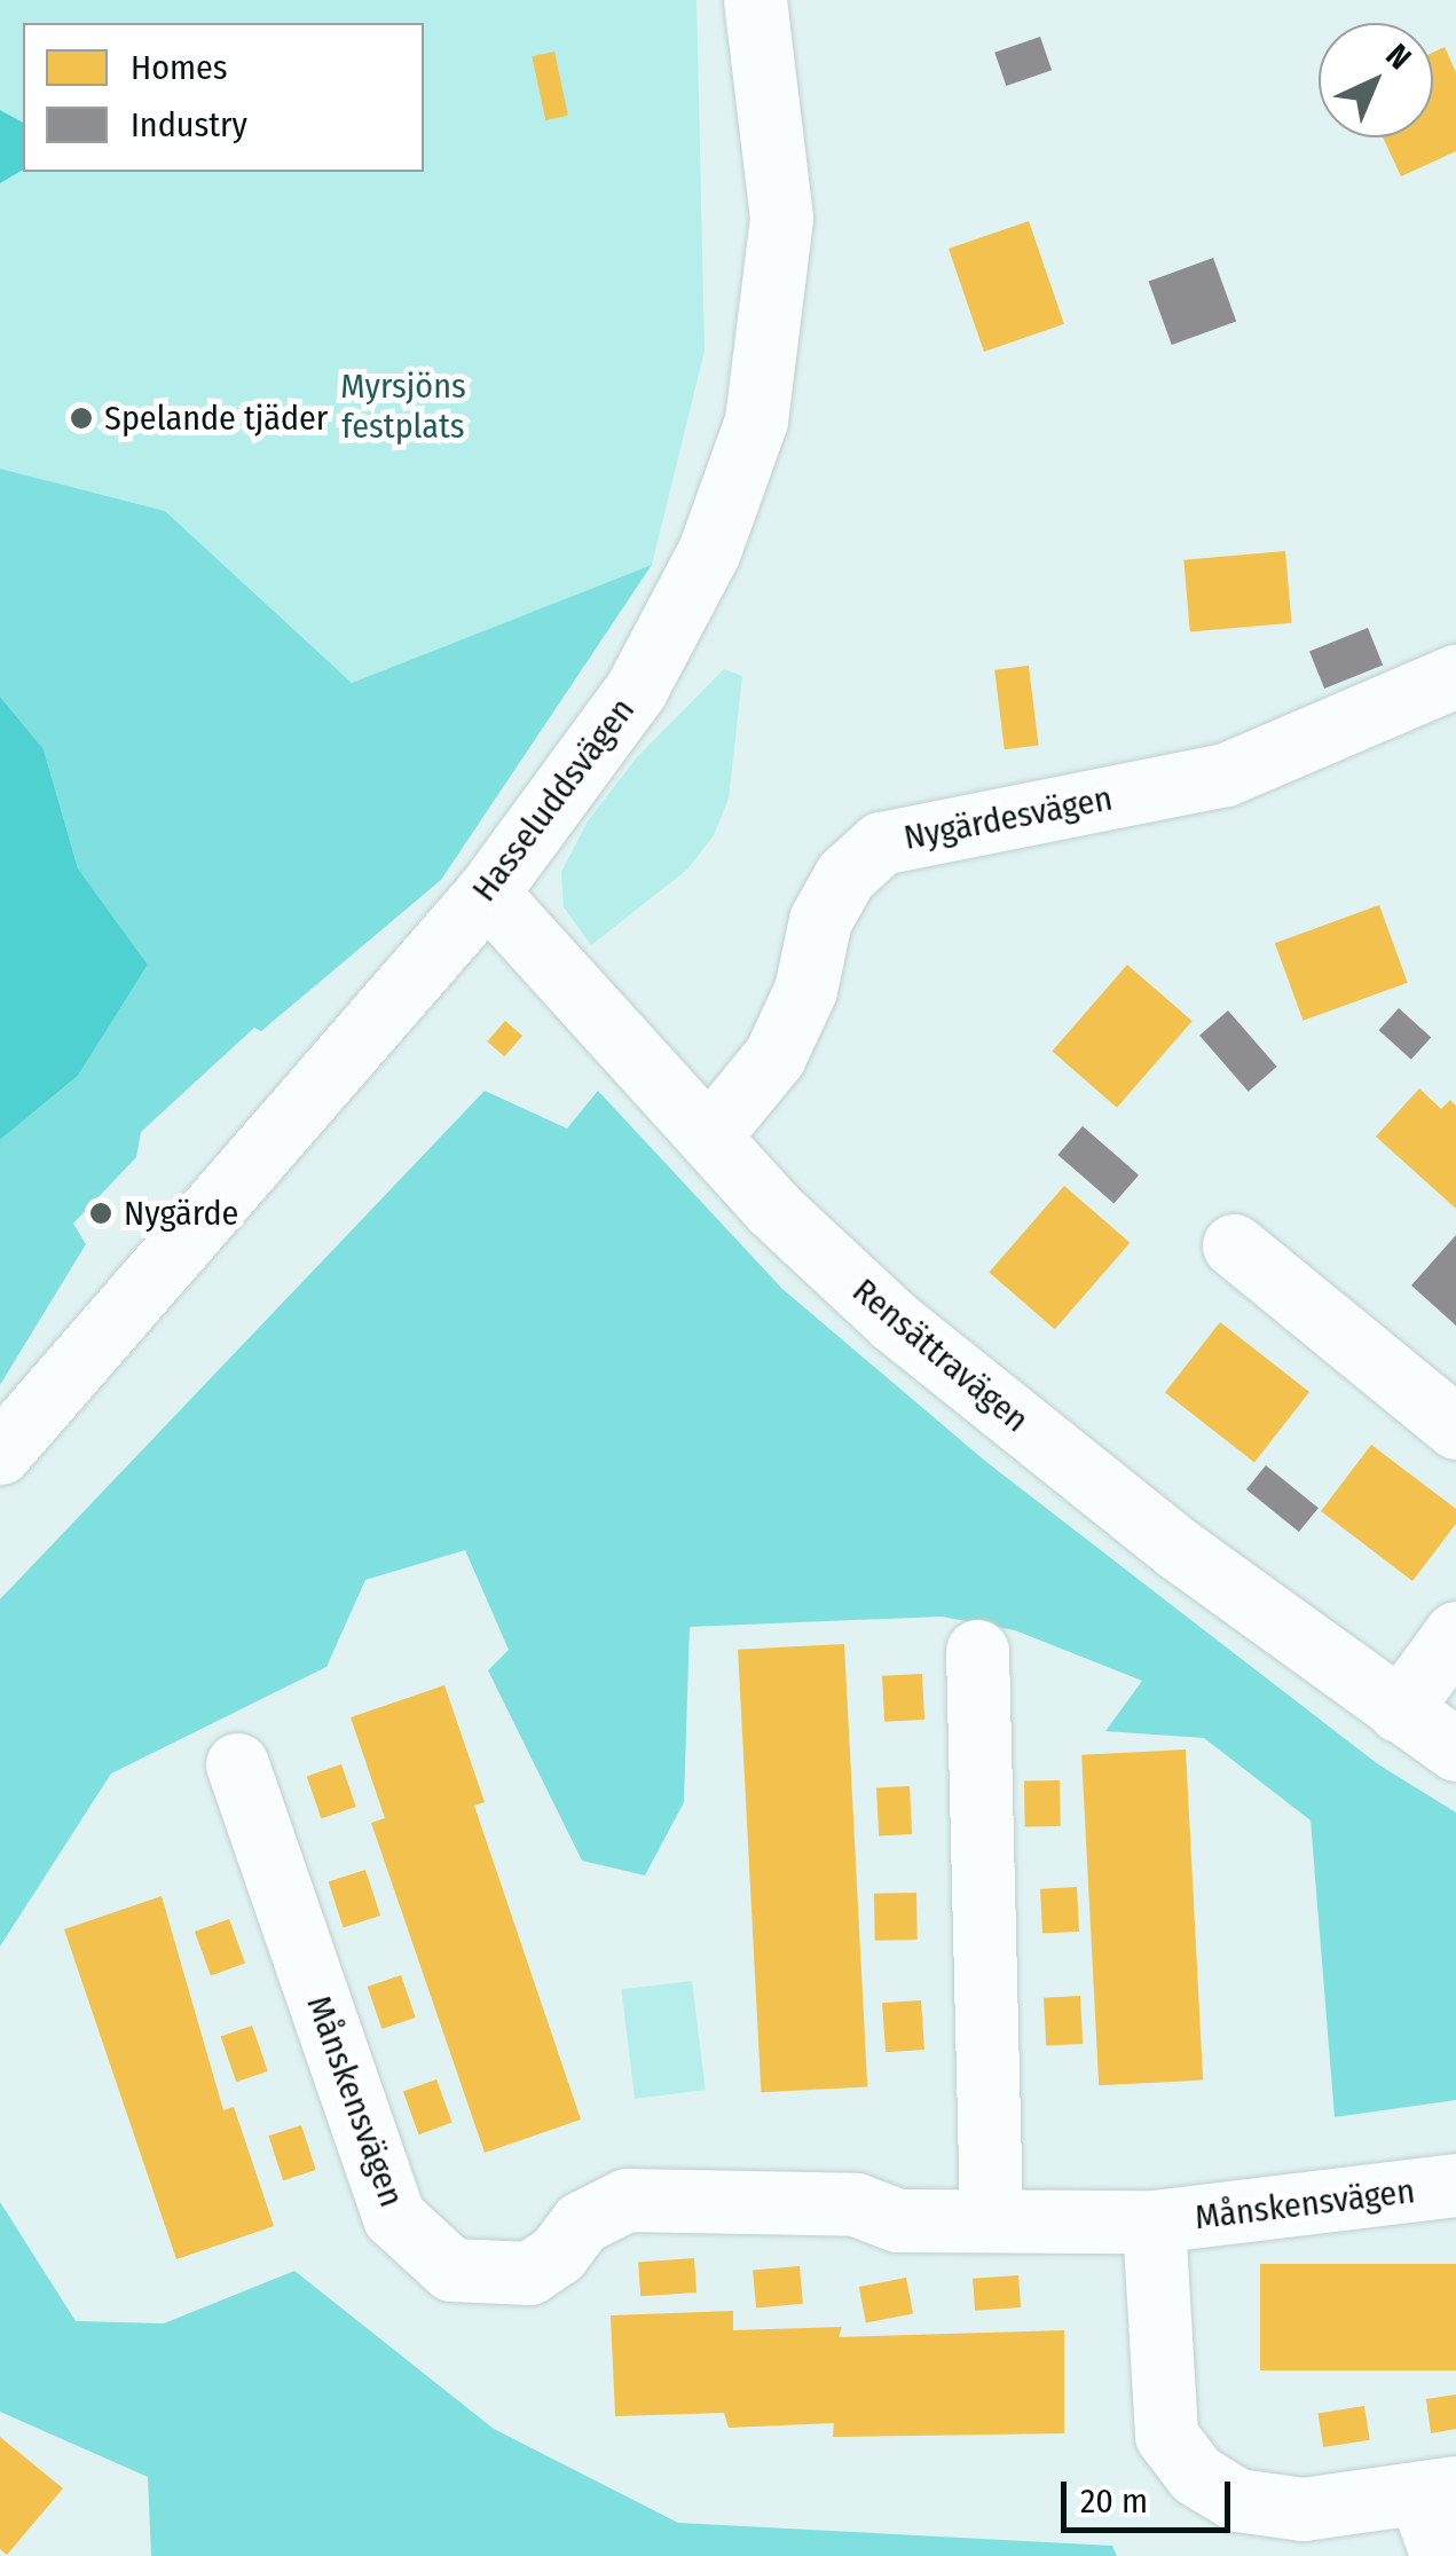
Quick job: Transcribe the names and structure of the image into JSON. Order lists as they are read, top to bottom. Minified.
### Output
{"streets":{"street":["Hasseluddsvägen","Nygärdesvägen","Rensättravägen","Månskensvägen"]},"crossings":[["Hasseluddsvägen","Rensättravägen"],["Nygärdesvägen","Rensättravägen"]],"parks":["Myrsjöns festplats"],"places":["Spelande tjäder","Nygärde"],"legend":["Homes","Industry"],"scale_bar":"20 m","north":"top right"}
